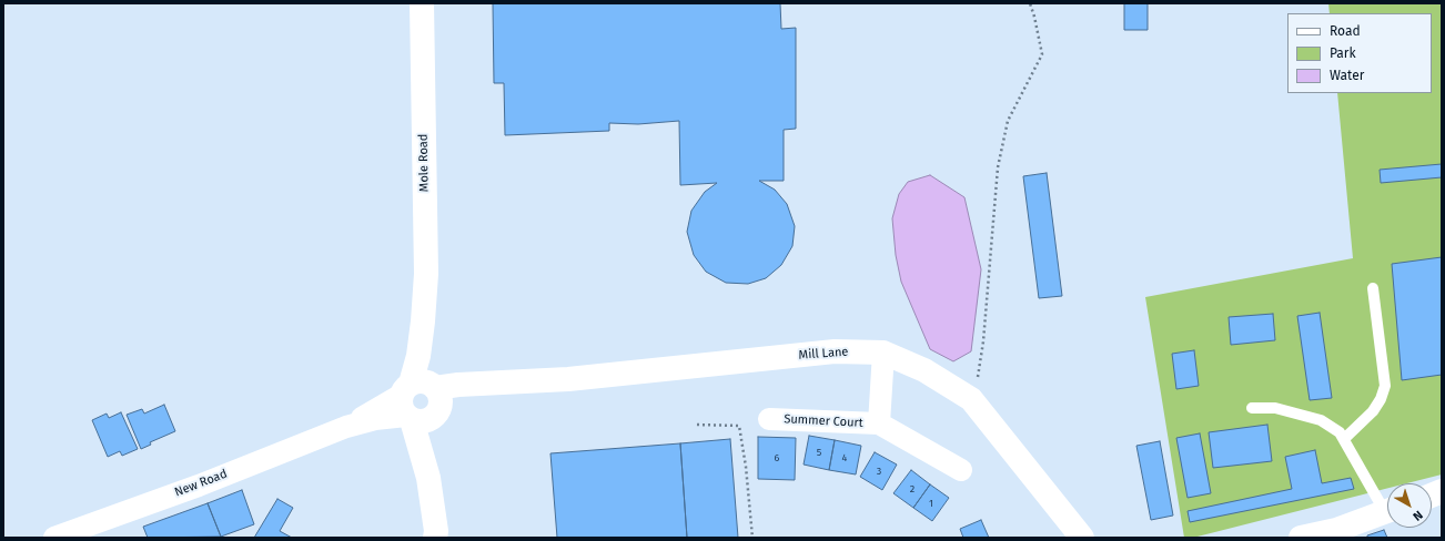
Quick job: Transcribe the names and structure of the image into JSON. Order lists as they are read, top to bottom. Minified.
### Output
{"streets":{"street":["Mole Road","Mill Lane","Summer Court","New Road"]},"crossings":[["Mole Road","Mill Lane"],["Mole Road","New Road"],["Mill Lane","Summer Court"],["Mill Lane","New Road"]],"house_numbers":["5","6","4","3","2","1"],"legend":["Road","Park","Water"],"north":"bottom right"}
